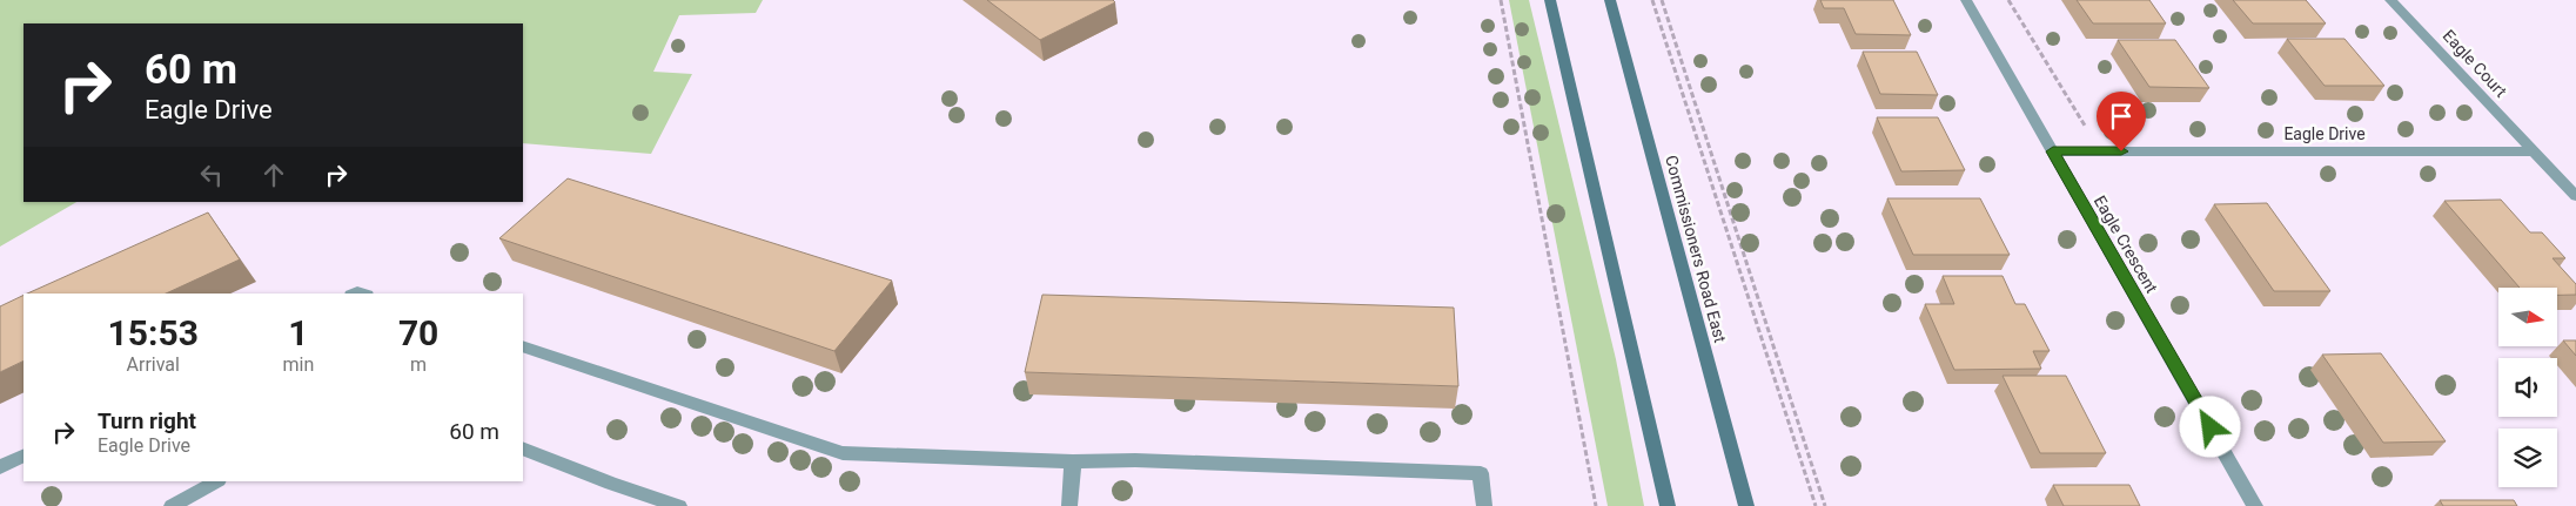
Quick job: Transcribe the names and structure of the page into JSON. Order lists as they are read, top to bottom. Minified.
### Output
{"streets":{"main road":["Commissioners Road East"],"street":["Eagle Court","Eagle Drive","Eagle Crescent"]},"crossings":[["Eagle Court","Eagle Drive"],["Eagle Drive","Eagle Crescent"]],"north":"right","page":{"turn":["60 m","Eagle Drive"],"eta":["15:53","Arrival","1","min","70","m"],"list":[{"name":"Turn right","note":"Eagle Drive","value":"60 m"}]}}
